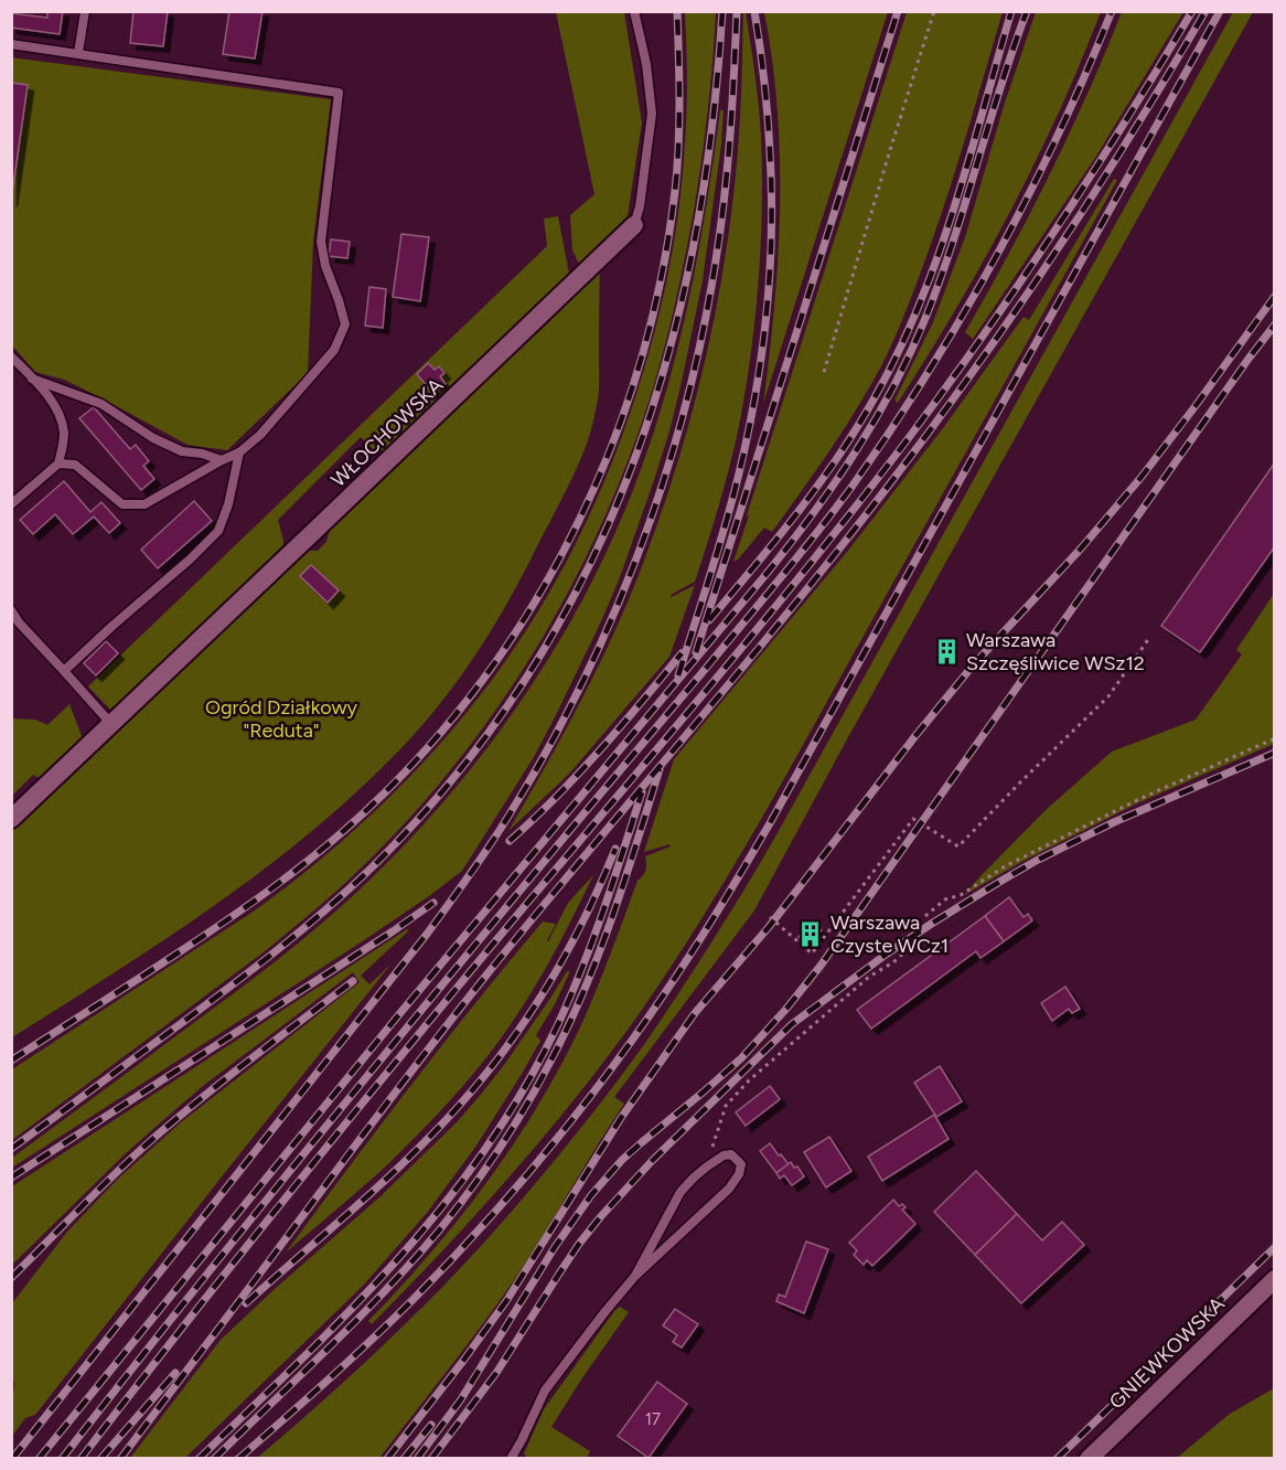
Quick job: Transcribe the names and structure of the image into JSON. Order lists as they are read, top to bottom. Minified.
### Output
{"streets":{"street":["WŁOCHOWSKA","GNIEWKOWSKA"]},"parks":["Ogród Działkowy \"Reduta\""],"places":{"building":["Warszawa Szczęśliwice WSz12","Warszawa Czyste WCz1"]},"house_numbers":["17"]}
